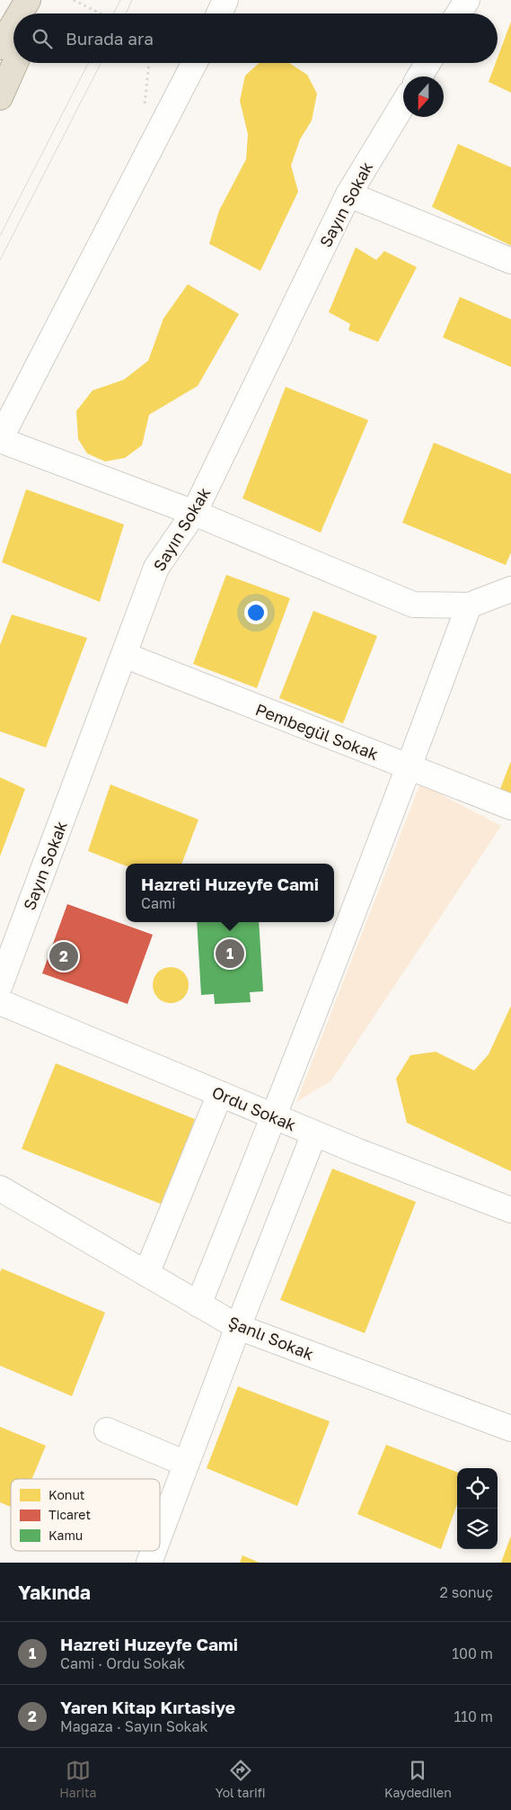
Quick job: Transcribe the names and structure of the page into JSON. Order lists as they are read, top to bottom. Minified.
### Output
{"streets":{"street":["Sayın Sokak","Pembegül Sokak","Ordu Sokak","Şanlı Sokak"]},"crossings":[["Sayın Sokak","Pembegül Sokak"]],"legend":["Konut","Ticaret","Kamu"],"north":"bottom","page":{"search":"Burada ara","popup":["Hazreti Huzeyfe Cami","Cami"],"pins":["1","2"],"heading":["Yakında","2 sonuç"],"list":[{"mark":"1","name":"Hazreti Huzeyfe Cami","note":"Cami · Ordu Sokak","value":"100 m"},{"mark":"2","name":"Yaren Kitap Kırtasiye","note":"Mağaza · Sayın Sokak","value":"110 m"}],"nav":["Harita","Yol tarifi","Kaydedilen"]}}
